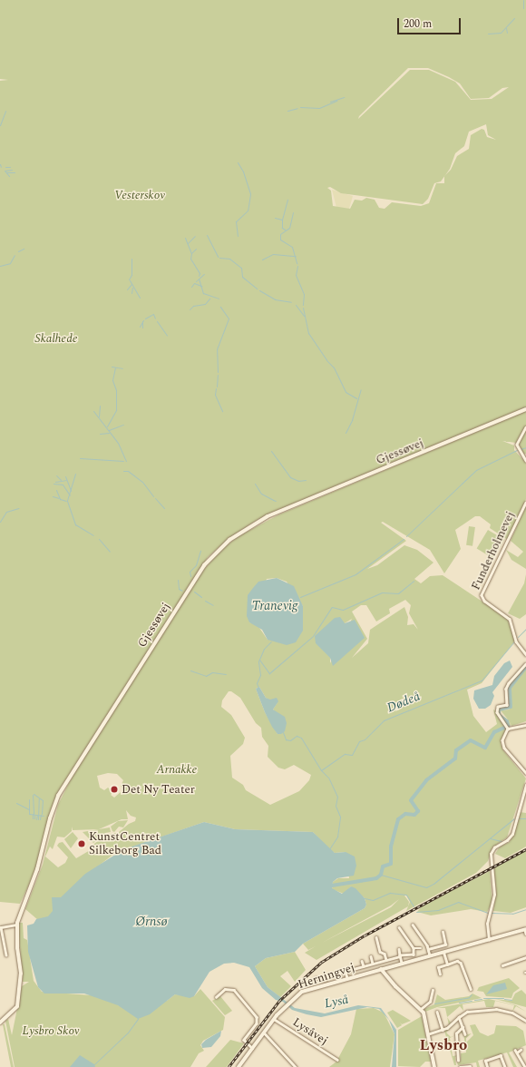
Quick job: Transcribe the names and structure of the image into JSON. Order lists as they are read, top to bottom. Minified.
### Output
{"streets":{"street":["Gjessøvej","Funderholmevej","Herningvej","Lysåvej"]},"crossings":[["Herningvej","Lysåvej"]],"districts":["Lysbro"],"water":["Tranevig","Dødeå","Ørnsø","Lyså"],"parks":["Vesterskov","Skalhede","Arnakke","Lysbro Skov"],"places":["Det Ny Teater","KunstCentret Silkeborg Bad"],"scale_bar":"200 m"}
